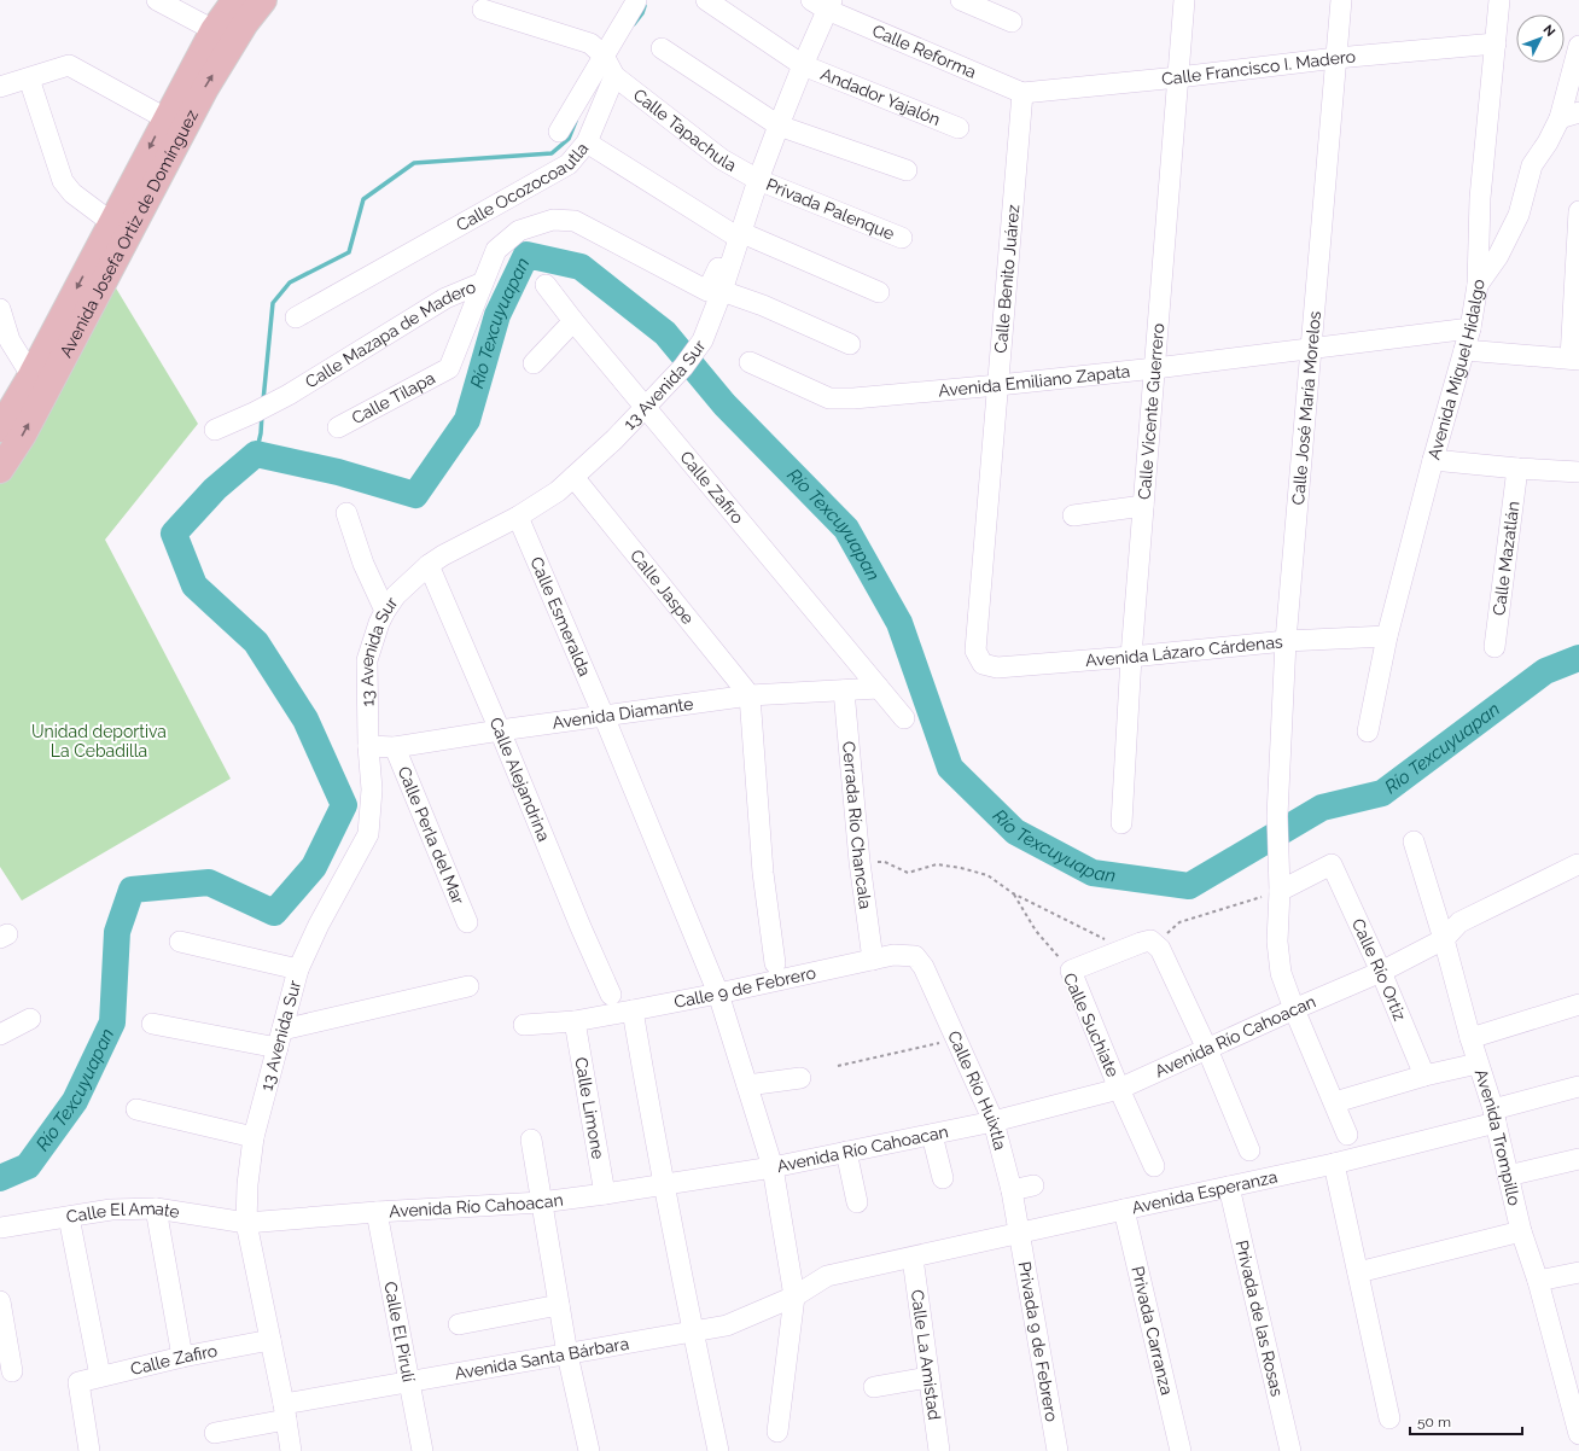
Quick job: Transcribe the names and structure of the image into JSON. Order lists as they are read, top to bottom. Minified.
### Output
{"streets":{"main road":["Avenida Josefa Ortiz de Domínguez"],"street":["Calle Reforma","Calle Francisco I. Madero","Andador Yajalón","Calle Tapachula","Calle Ocozocoautla","Privada Palenque","Calle Benito Juárez","Calle Mazapa de Madero","Avenida Miguel Hidalgo","Avenida Emiliano Zapata","13 Avenida Sur","Calle Tilapa","Calle José María Morelos","Calle Vicente Guerrero","Calle Zafiro","Calle Mazatlán","Calle Jaspe","Calle Esmeralda","Avenida Lázaro Cárdenas","Avenida Diamante","Calle Alejandrina","Cerrada Río Chancala","Calle Perla del Mar","Calle Río Ortiz","Calle 9 de Febrero","Calle Suchiate","Avenida Río Cahoacan","Calle Río Huixtla","Calle Limone","Avenida Trompillo","Avenida Esperanza","Calle El Amate","Privada de las Rosas","Privada Carranza","Calle El Pirulí","Privada 9 de Febrero","Calle La Amistad","Avenida Santa Bárbara"]},"crossings":[["Calle Reforma","Calle Francisco I. Madero"],["Calle Reforma","Calle Benito Juárez"],["Calle Reforma","13 Avenida Sur"],["Calle Francisco I. Madero","Calle Benito Juárez"],["Calle Francisco I. Madero","Avenida Miguel Hidalgo"],["Calle Francisco I. Madero","Calle José María Morelos"],["Calle Francisco I. Madero","Calle Vicente Guerrero"],["Andador Yajalón","13 Avenida Sur"],["Calle Tapachula","Privada Palenque"],["Calle Tapachula","13 Avenida Sur"],["Calle Ocozocoautla","13 Avenida Sur"],["Privada Palenque","13 Avenida Sur"],["Calle Benito Juárez","Avenida Emiliano Zapata"],["Calle Benito Juárez","Avenida Lázaro Cárdenas"],["Calle Mazapa de Madero","13 Avenida Sur"],["Calle Mazapa de Madero","Calle Tilapa"],["Avenida Miguel Hidalgo","Avenida Emiliano Zapata"],["Avenida Miguel Hidalgo","Avenida Lázaro Cárdenas"],["Avenida Emiliano Zapata","Calle José María Morelos"],["Avenida Emiliano Zapata","Calle Vicente Guerrero"],["13 Avenida Sur","Calle Zafiro"],["13 Avenida Sur","Calle Jaspe"],["13 Avenida Sur","Calle Esmeralda"],["13 Avenida Sur","Avenida Diamante"],["13 Avenida Sur","Calle Alejandrina"],["13 Avenida Sur","Avenida Río Cahoacan"],["13 Avenida Sur","Calle El Amate"],["13 Avenida Sur","Avenida Santa Bárbara"],["Calle José María Morelos","Avenida Lázaro Cárdenas"],["Calle José María Morelos","Calle Río Ortiz"],["Calle José María Morelos","Avenida Río Cahoacan"],["Calle Vicente Guerrero","Avenida Lázaro Cárdenas"],["Calle Zafiro","Avenida Diamante"],["Calle Jaspe","Avenida Diamante"],["Calle Esmeralda","Avenida Diamante"],["Calle Esmeralda","Calle 9 de Febrero"],["Calle Esmeralda","Avenida Río Cahoacan"],["Calle Esmeralda","Avenida Esperanza"],["Calle Esmeralda","Avenida Santa Bárbara"],["Avenida Diamante","Calle Alejandrina"],["Avenida Diamante","Cerrada Río Chancala"],["Avenida Diamante","Calle Perla del Mar"],["Cerrada Río Chancala","Calle 9 de Febrero"],["Calle Río Ortiz","Avenida Río Cahoacan"],["Calle 9 de Febrero","Calle Río Huixtla"],["Calle 9 de Febrero","Calle Limone"],["Calle Suchiate","Avenida Río Cahoacan"],["Avenida Río Cahoacan","Calle Río Huixtla"],["Avenida Río Cahoacan","Calle Limone"],["Avenida Río Cahoacan","Avenida Trompillo"],["Avenida Río Cahoacan","Calle El Amate"],["Avenida Río Cahoacan","Calle El Pirulí"],["Calle Río Huixtla","Avenida Esperanza"],["Calle Río Huixtla","Privada 9 de Febrero"],["Avenida Trompillo","Avenida Esperanza"],["Avenida Esperanza","Privada de las Rosas"],["Avenida Esperanza","Privada Carranza"],["Avenida Esperanza","Privada 9 de Febrero"],["Avenida Esperanza","Calle La Amistad"],["Avenida Esperanza","Avenida Santa Bárbara"],["Calle El Pirulí","Avenida Santa Bárbara"]],"water":["Río Texcuyuapan"],"parks":["Unidad deportiva La Cebadilla"],"scale_bar":"50 m","north":"top right"}
